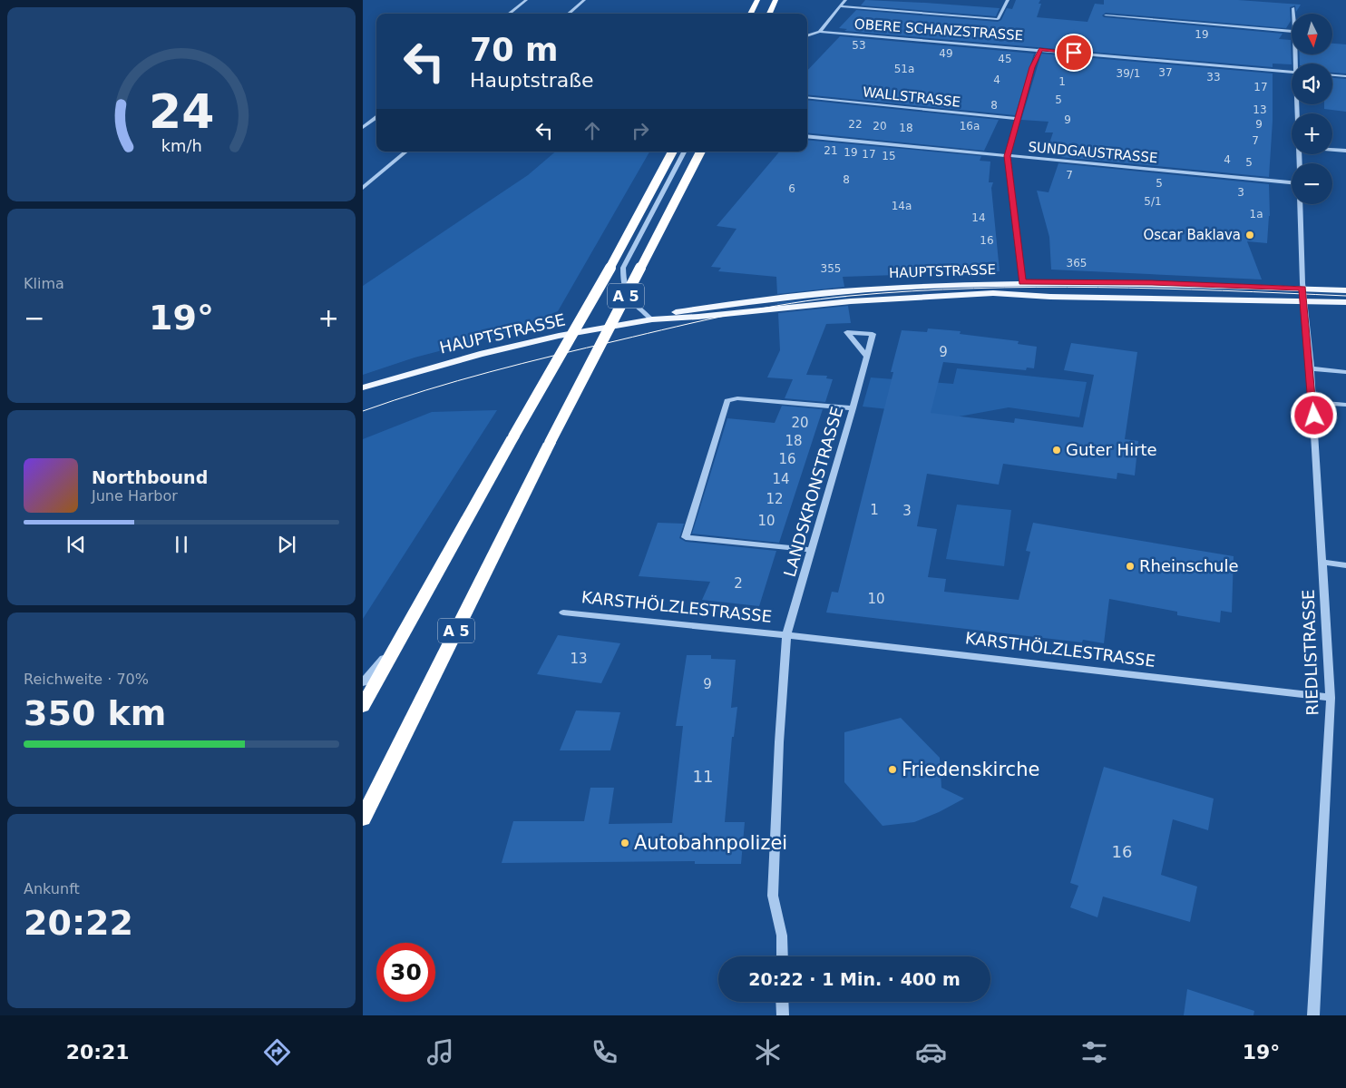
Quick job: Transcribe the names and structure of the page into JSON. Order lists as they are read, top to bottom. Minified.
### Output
{"streets":{"highway":["A 5"],"main road":["HAUPTSTRASSE"],"street":["OBERE SCHANZSTRASSE","WALLSTRASSE","SUNDGAUSTRASSE","LANDSKRONSTRASSE","KARSTHÖLZLESTRASSE","RIEDLISTRASSE"]},"crossings":[["HAUPTSTRASSE","RIEDLISTRASSE"],["LANDSKRONSTRASSE","KARSTHÖLZLESTRASSE"],["KARSTHÖLZLESTRASSE","RIEDLISTRASSE"]],"places":["Oscar Baklava","Guter Hirte","Rheinschule","Friedenskirche","Autobahnpolizei"],"house_numbers":["19","53","49","45","51a","37","39/1","33","4","1","17","5","8","13","9","22","9","20","16a","18","7","21","19","17","15","4","5","7","8","5","6","3","5/1","14a","1a","14","16","365","355","9","20","18","16","14","12","1","3","10","2","10","13","9","11","16"],"north":"bottom","page":{"map_buttons":["+","−"],"turn":["70 m","Hauptstraße"],"tile":["Klima",["Reichweite · 70%","350 km"],["Ankunft","20:22"]],"heat":["−","19°","+"],"song":["Northbound","June Harbor"],"limit":"30","trip":"20:22 · 1 Min. · 400 m","tabs":["20:21","19°"],"gauge":["24","km/h"]}}
